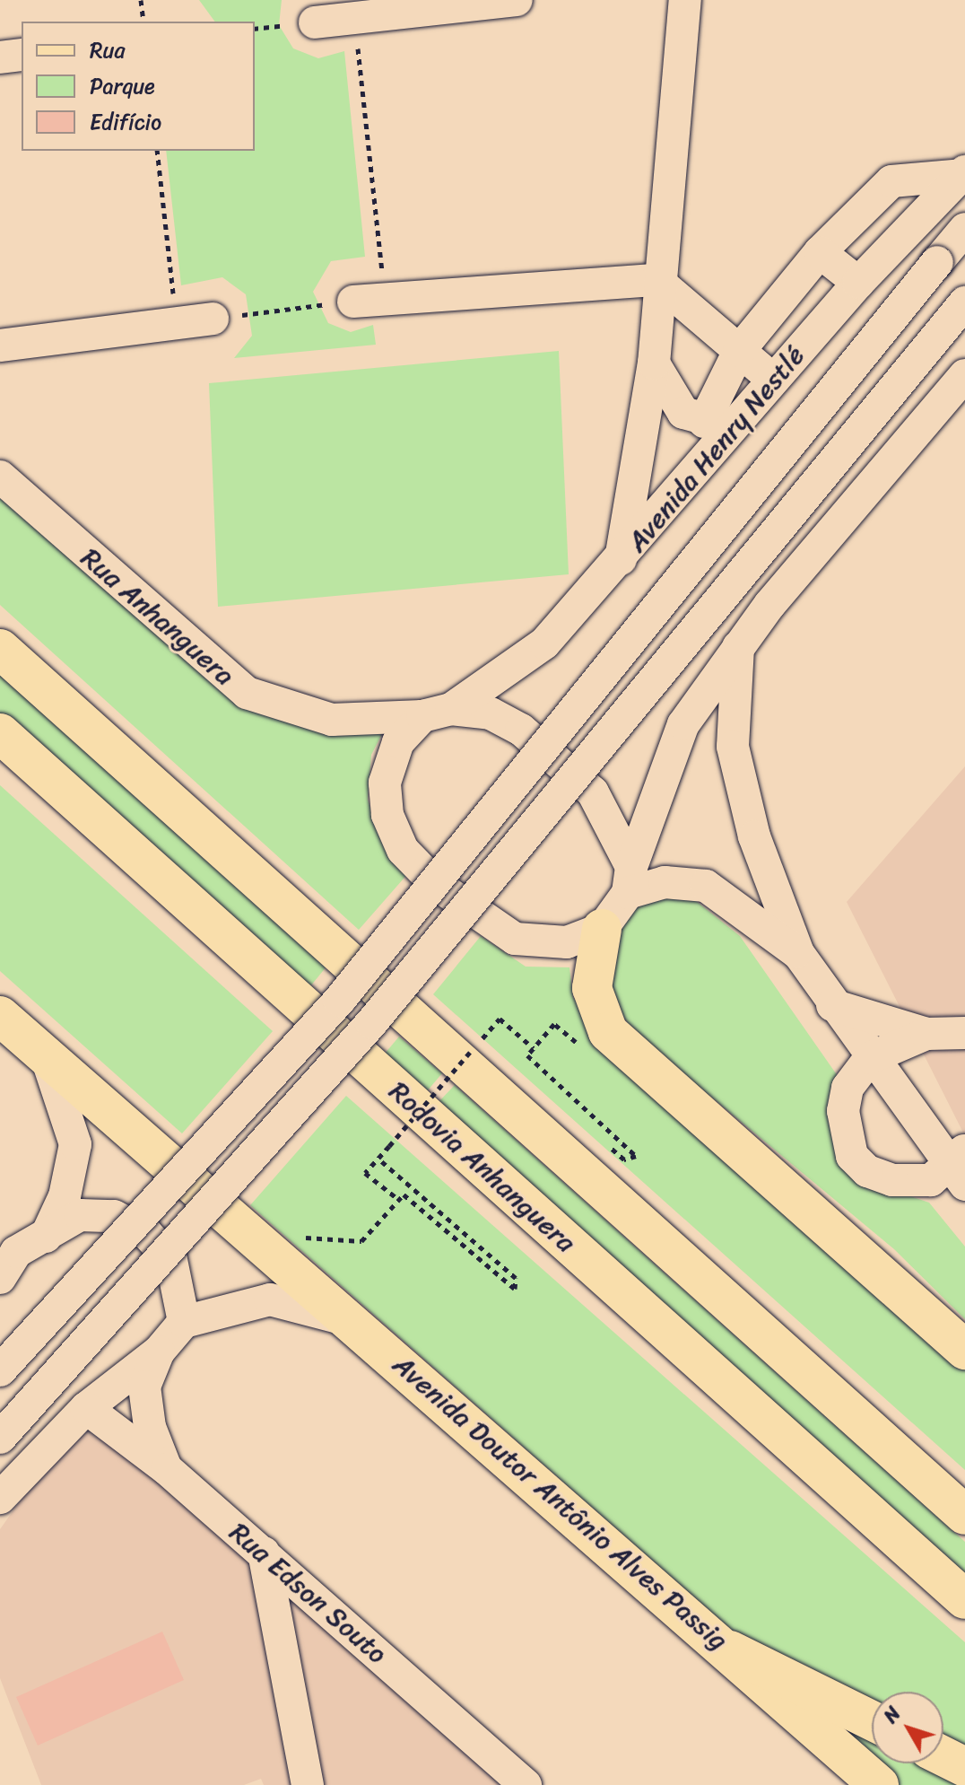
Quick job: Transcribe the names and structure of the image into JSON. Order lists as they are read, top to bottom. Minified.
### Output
{"streets":{"main road":["Rodovia Anhanguera","Avenida Doutor Antônio Alves Passig"],"street":["Avenida Henry Nestlé","Rua Anhanguera","Rua Edson Souto"]},"crossings":[["Avenida Henry Nestlé","Rua Anhanguera"]],"legend":["Rua","Parque","Edifício"],"north":"top left"}
